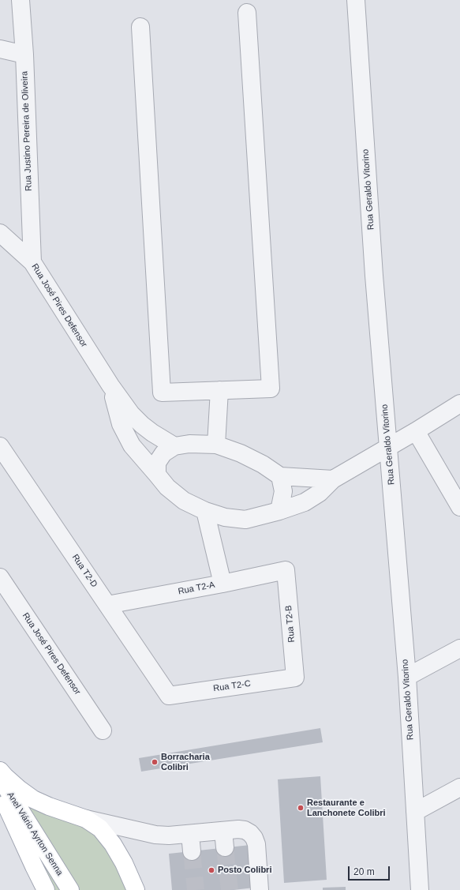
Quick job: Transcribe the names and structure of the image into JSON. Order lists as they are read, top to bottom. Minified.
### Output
{"streets":{"main road":["Anel Viário Ayrton Senna"],"street":["Rua Justino Pereira de Oliveira","Rua Geraldo Vitorino","Rua José Pires Defensor","Rua T2-D","Rua T2-A","Rua T2-B","Rua T2-C"]},"crossings":[["Rua Justino Pereira de Oliveira","Rua José Pires Defensor"],["Rua T2-D","Rua T2-A"],["Rua T2-D","Rua T2-C"],["Rua T2-A","Rua T2-B"],["Rua T2-B","Rua T2-C"]],"places":["Borracharia Colibri","Restaurante e Lanchonete Colibri","Posto Colibri"],"scale_bar":"20 m"}
